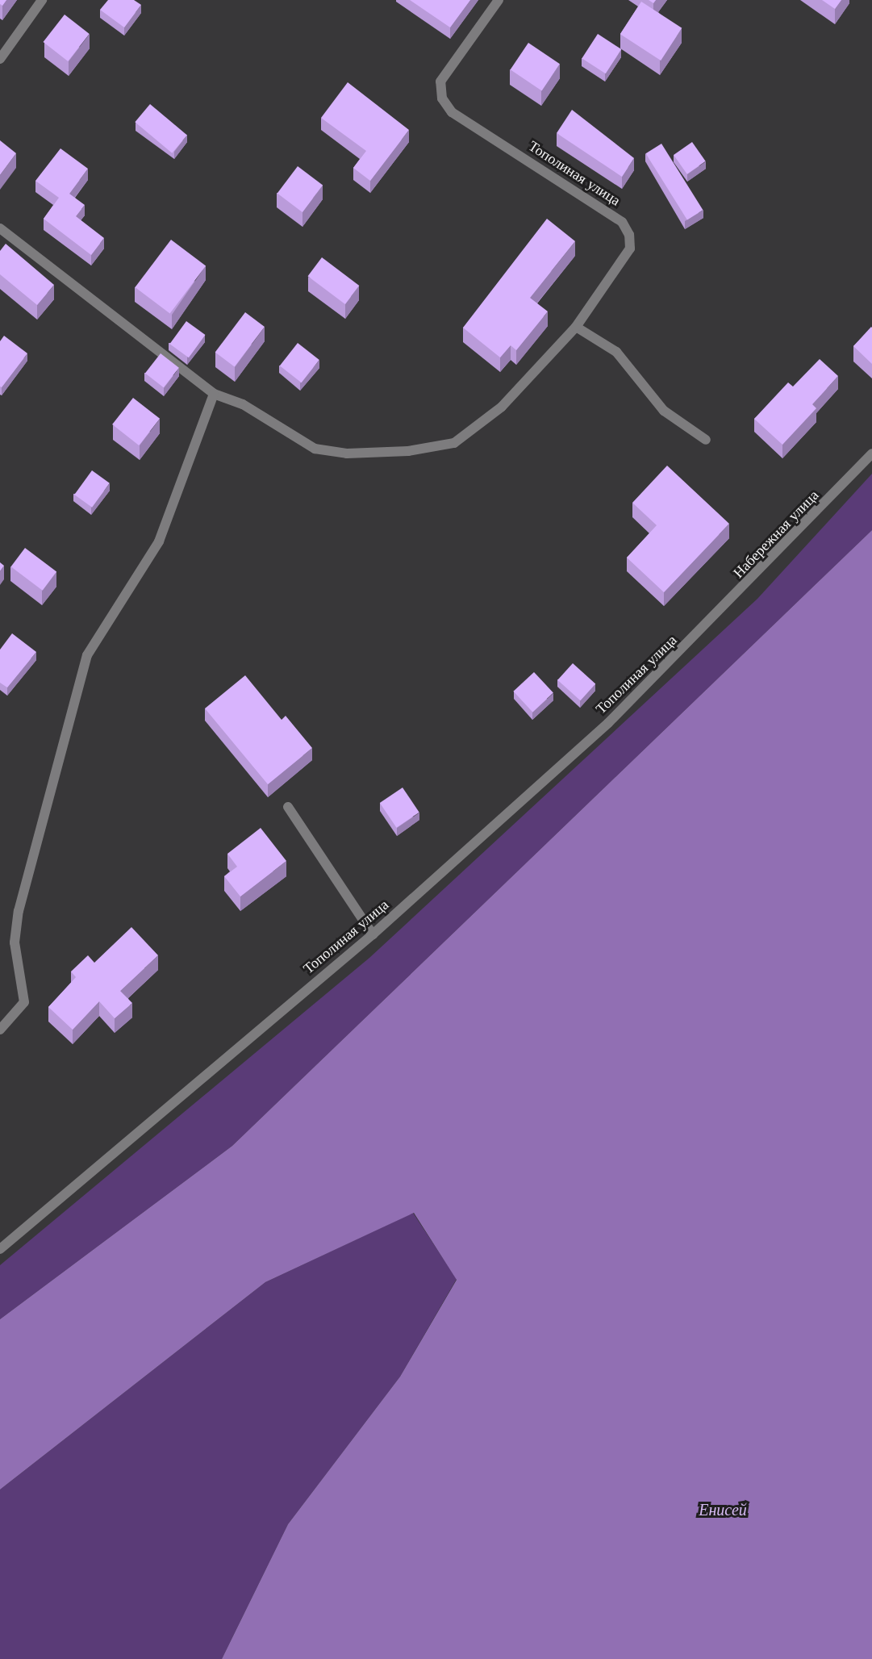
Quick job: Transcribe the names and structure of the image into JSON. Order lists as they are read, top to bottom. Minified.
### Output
{"streets":{"street":["Тополиная улица","Набережная улица"]},"crossings":[["Тополиная улица","Набережная улица"]],"water":["Енисей"]}
